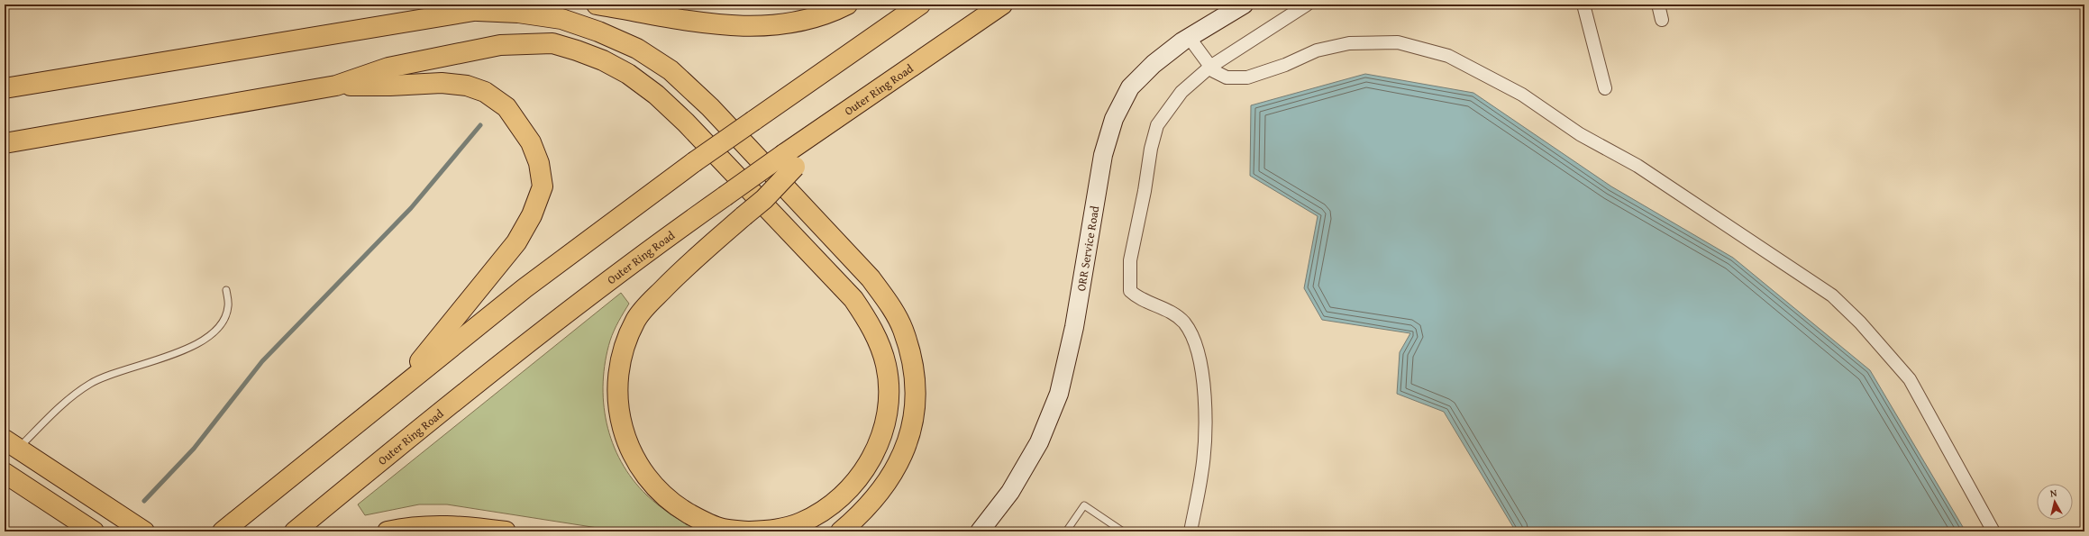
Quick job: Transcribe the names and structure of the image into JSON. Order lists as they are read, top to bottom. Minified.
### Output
{"streets":{"main road":["Outer Ring Road","ORR Service Road"]},"north":"top"}
